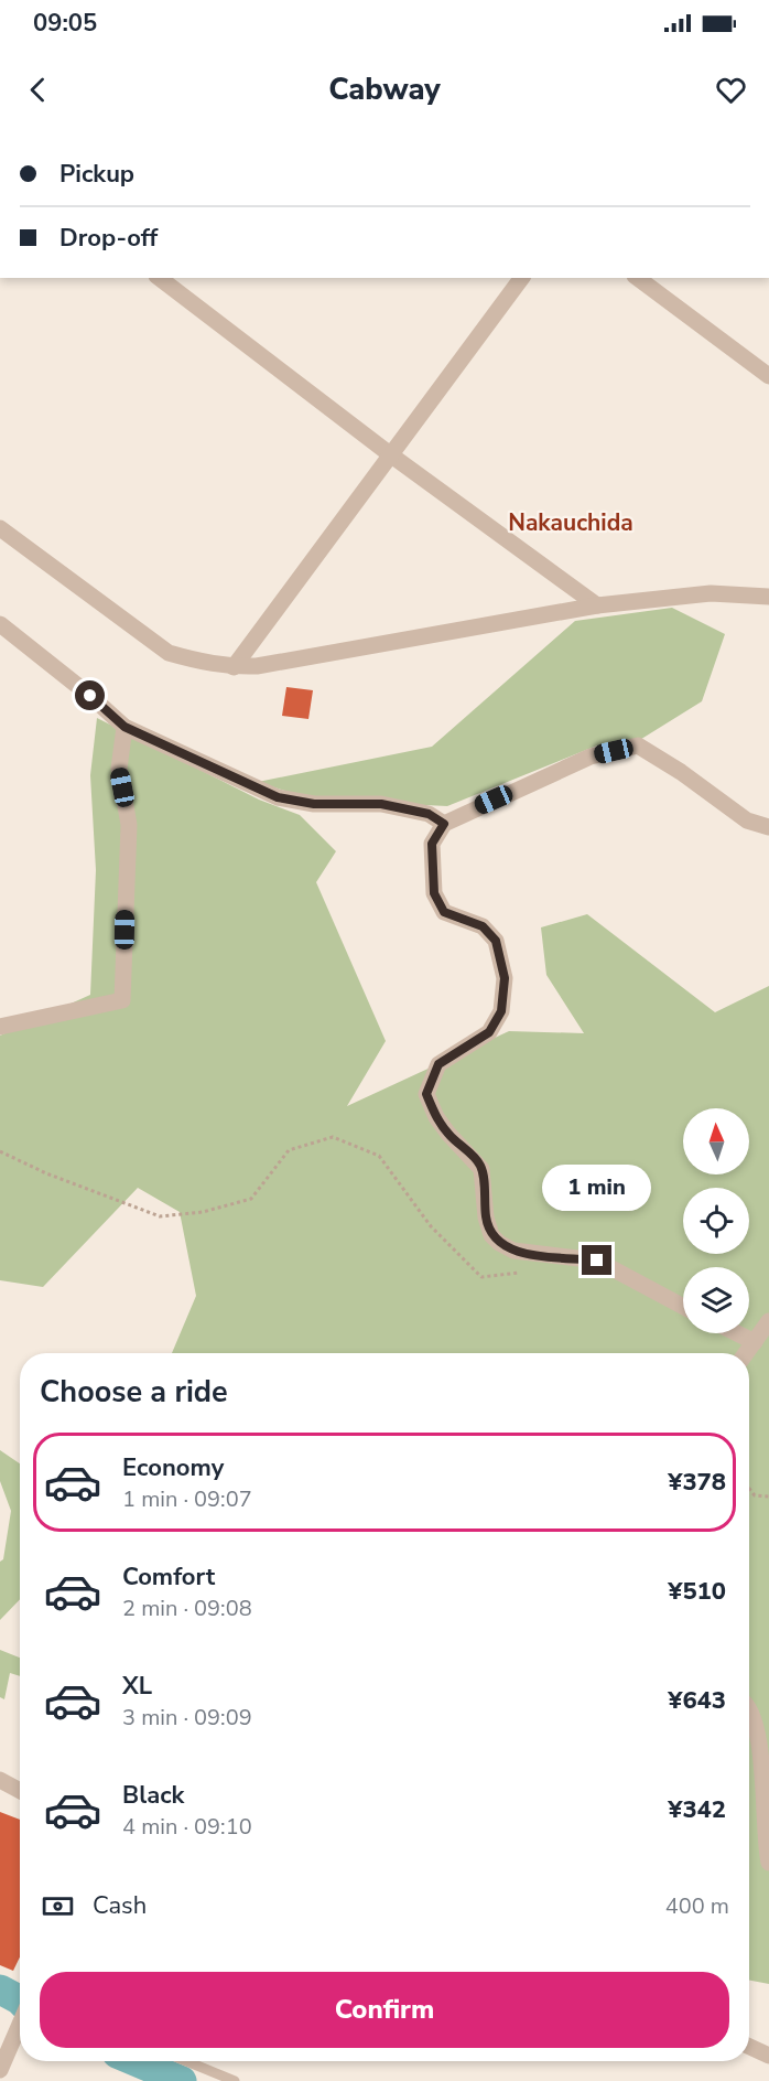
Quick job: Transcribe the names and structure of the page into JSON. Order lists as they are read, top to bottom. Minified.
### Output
{"districts":["Nakauchida"],"north":"top","page":{"status":"09:05","header":"Cabway","banner":["Pickup","Drop-off"],"bubble":"1 min","heading":"Choose a ride","list":[{"name":"Economy","note":"1 min · 09:07","value":"¥378"},{"name":"Comfort","note":"2 min · 09:08","value":"¥510"},{"name":"XL","note":"3 min · 09:09","value":"¥643"},{"name":"Black","note":"4 min · 09:10","value":"¥342"}],"pay":["Cash","400 m"],"buttons":"Confirm"}}
